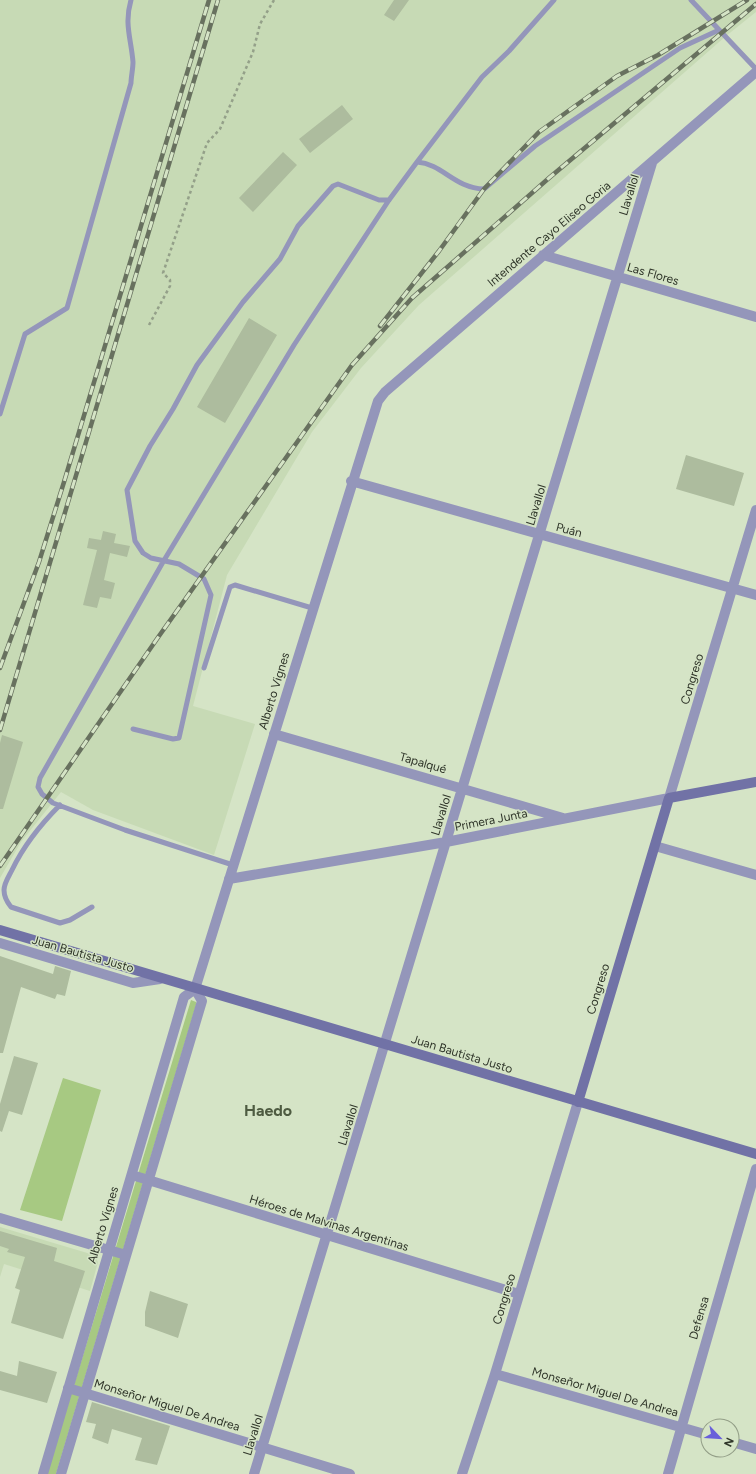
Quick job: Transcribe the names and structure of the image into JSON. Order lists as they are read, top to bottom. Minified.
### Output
{"streets":{"street":["Llavallol","Intendente Cayo Eliseo Goria","Las Flores","Puán","Congreso","Alberto Vignes","Tapalqué","Primera Junta","Juan Bautista Justo","Héroes de Malvinas Argentinas","Defensa","Monseñor Miguel De Andrea"]},"crossings":[["Llavallol","Intendente Cayo Eliseo Goria"],["Llavallol","Las Flores"],["Llavallol","Puán"],["Llavallol","Tapalqué"],["Llavallol","Primera Junta"],["Llavallol","Juan Bautista Justo"],["Llavallol","Héroes de Malvinas Argentinas"],["Llavallol","Monseñor Miguel De Andrea"],["Intendente Cayo Eliseo Goria","Las Flores"],["Intendente Cayo Eliseo Goria","Alberto Vignes"],["Puán","Congreso"],["Puán","Alberto Vignes"],["Congreso","Primera Junta"],["Congreso","Juan Bautista Justo"],["Congreso","Héroes de Malvinas Argentinas"],["Congreso","Monseñor Miguel De Andrea"],["Alberto Vignes","Tapalqué"],["Alberto Vignes","Primera Junta"],["Alberto Vignes","Juan Bautista Justo"],["Alberto Vignes","Héroes de Malvinas Argentinas"],["Alberto Vignes","Monseñor Miguel De Andrea"],["Tapalqué","Primera Junta"],["Defensa","Monseñor Miguel De Andrea"]],"districts":["Haedo"],"north":"bottom right"}
